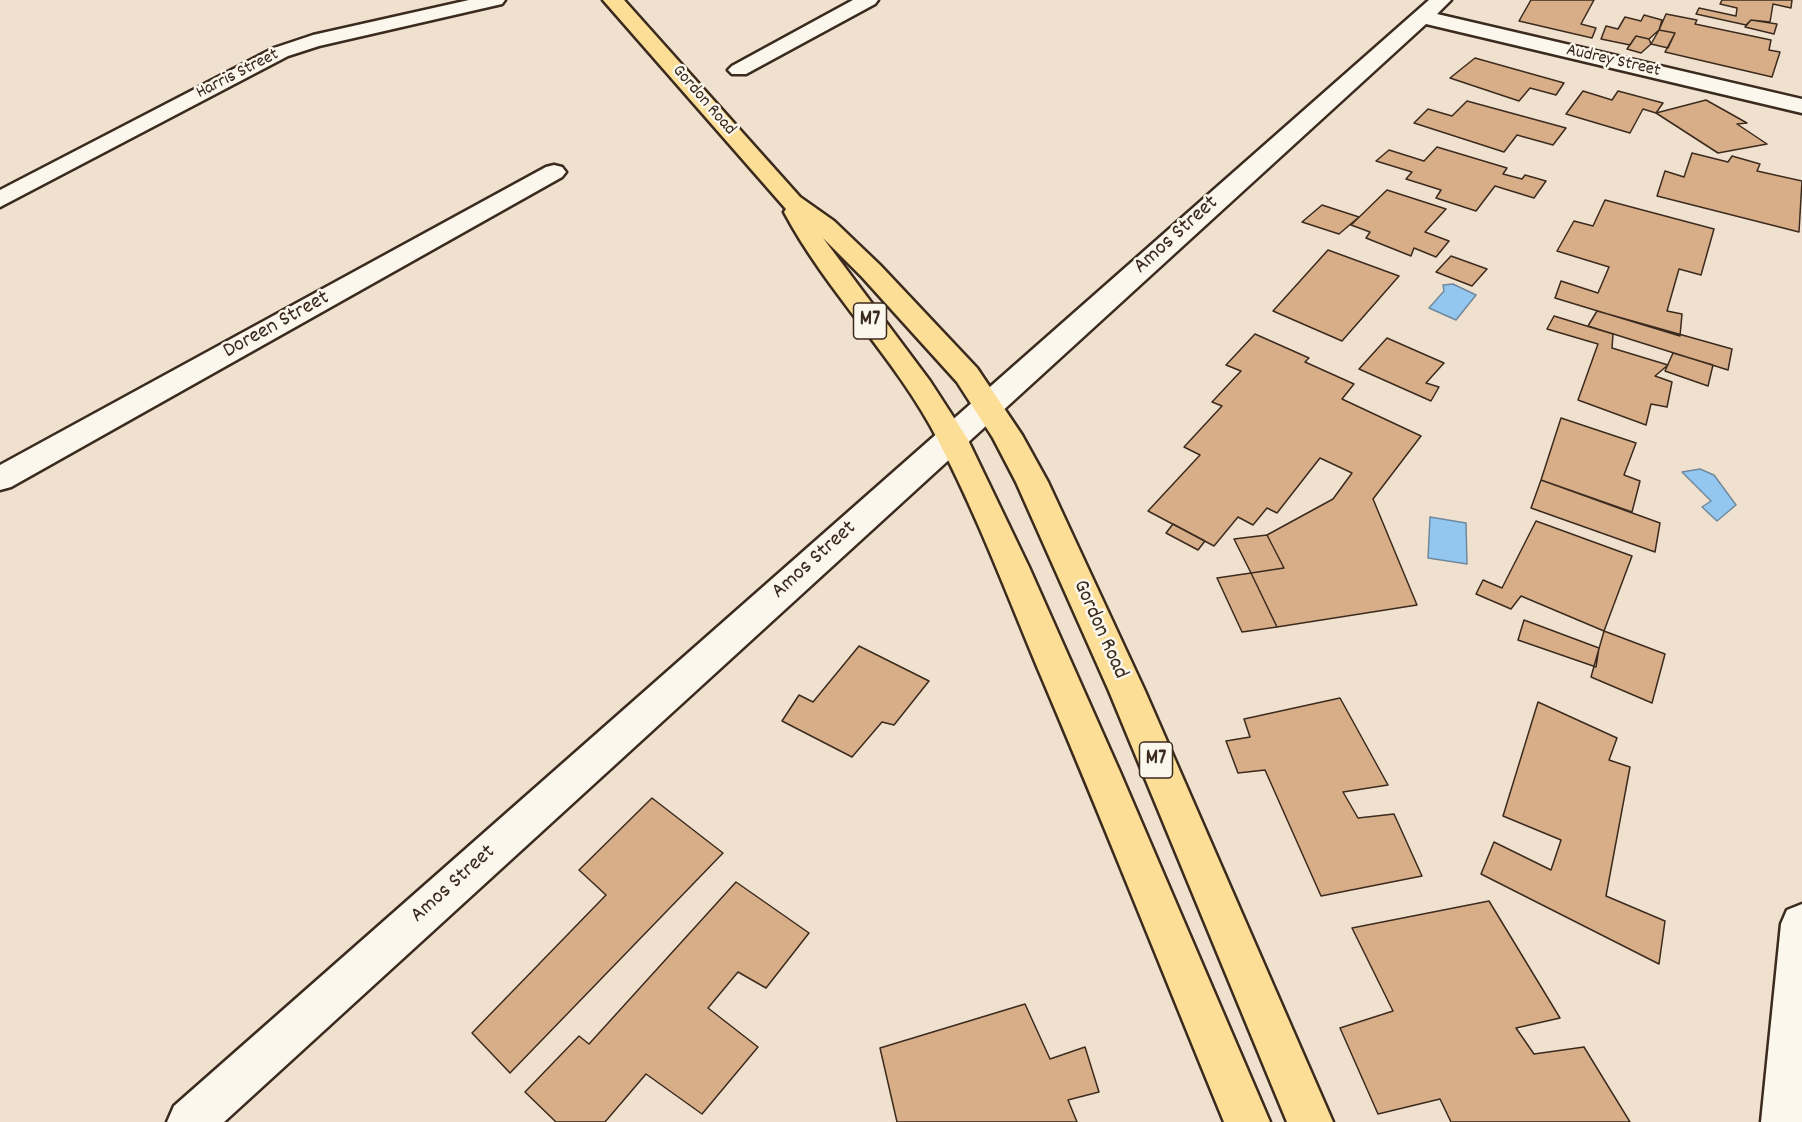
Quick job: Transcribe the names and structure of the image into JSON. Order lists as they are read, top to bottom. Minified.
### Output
{"streets":{"main road":["Gordon Road","M7"],"street":["Audrey Street","Harris Street","Amos Street","Doreen Street"]},"crossings":[["Audrey Street","Amos Street"],["Gordon Road","Amos Street"]]}
